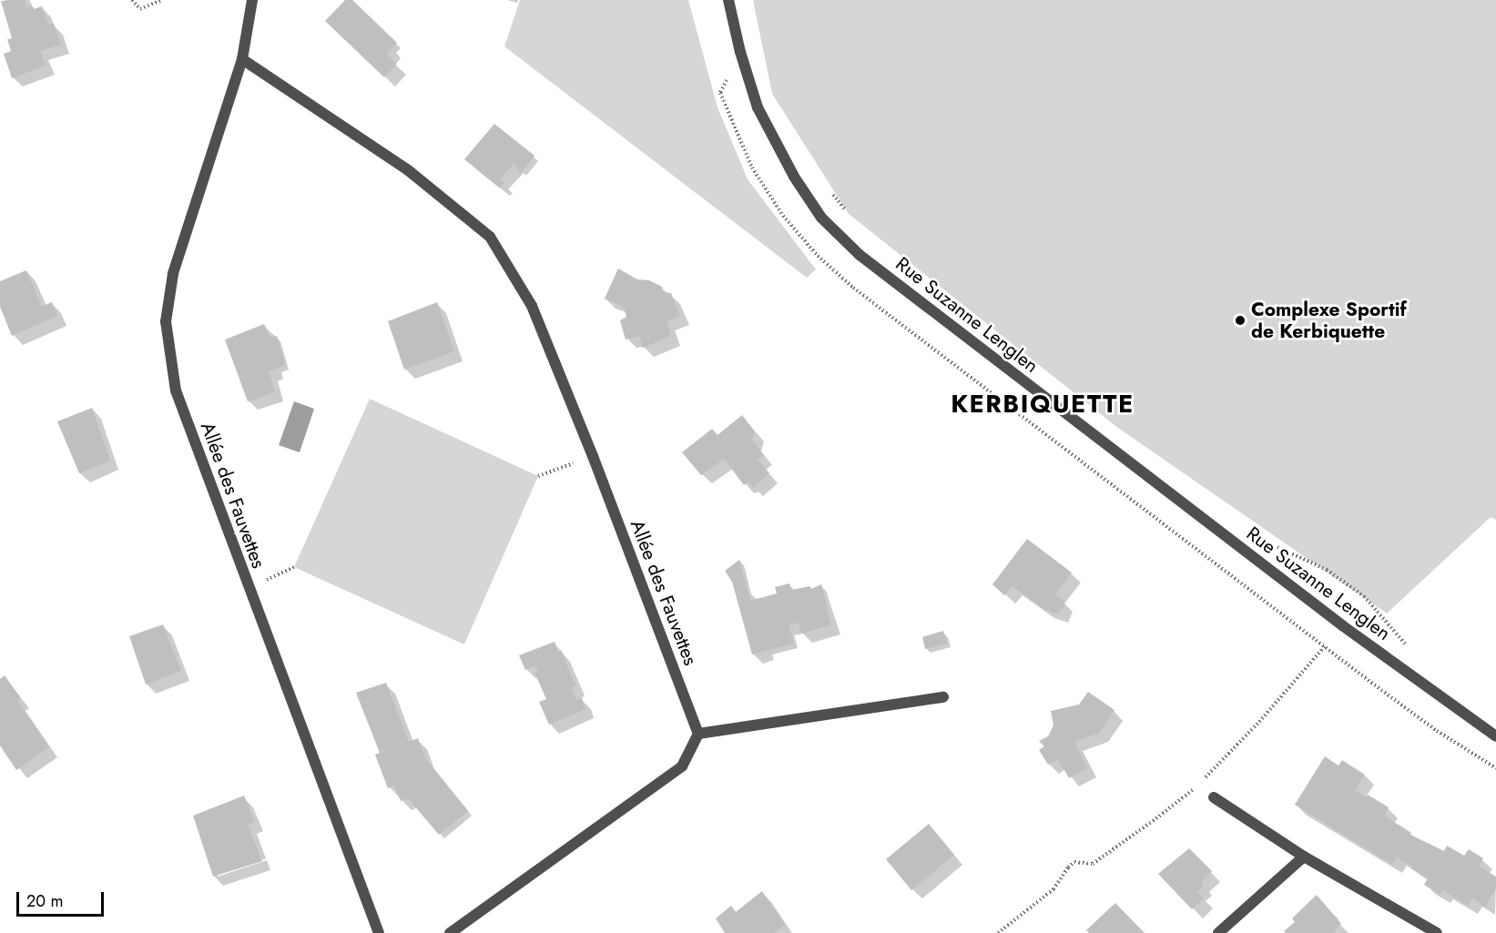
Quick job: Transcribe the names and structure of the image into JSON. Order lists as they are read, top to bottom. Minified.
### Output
{"streets":{"street":["Rue Suzanne Lenglen","Allée des Fauvettes"]},"districts":["KERBIQUETTE"],"places":["Complexe Sportif de Kerbiquette"],"scale_bar":"20 m"}
